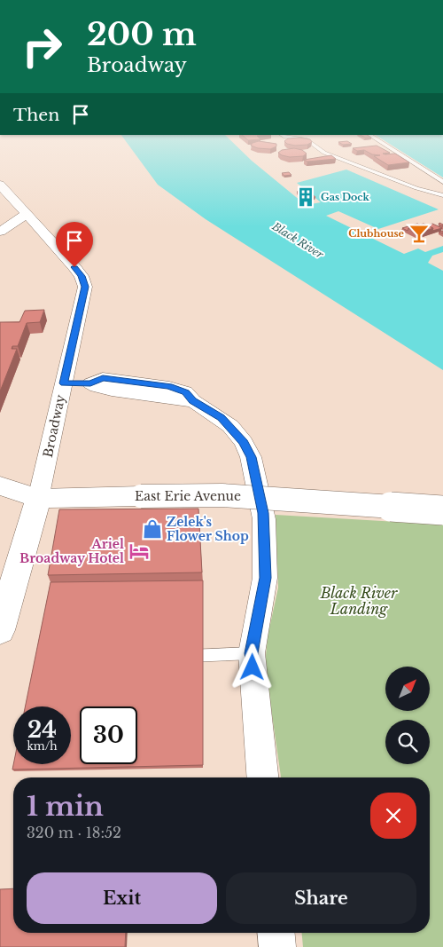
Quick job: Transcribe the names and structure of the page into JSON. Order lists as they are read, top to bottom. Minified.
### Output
{"streets":{"main road":["Broadway","East Erie Avenue"]},"crossings":[["Broadway","East Erie Avenue"]],"water":["Black River"],"parks":["Black River Landing"],"places":{"building":["Gas Dock"],"bar":["Clubhouse"],"shop":["Zelek's Flower Shop"],"hotel":["Ariel Broadway Hotel"]},"north":"top right","page":{"turn":["200 m","Broadway"],"then":"Then","speed":"24 km/h","limit":"30","heading":["1 min","320 m · 18:52"],"buttons":["Exit","Share"]}}
